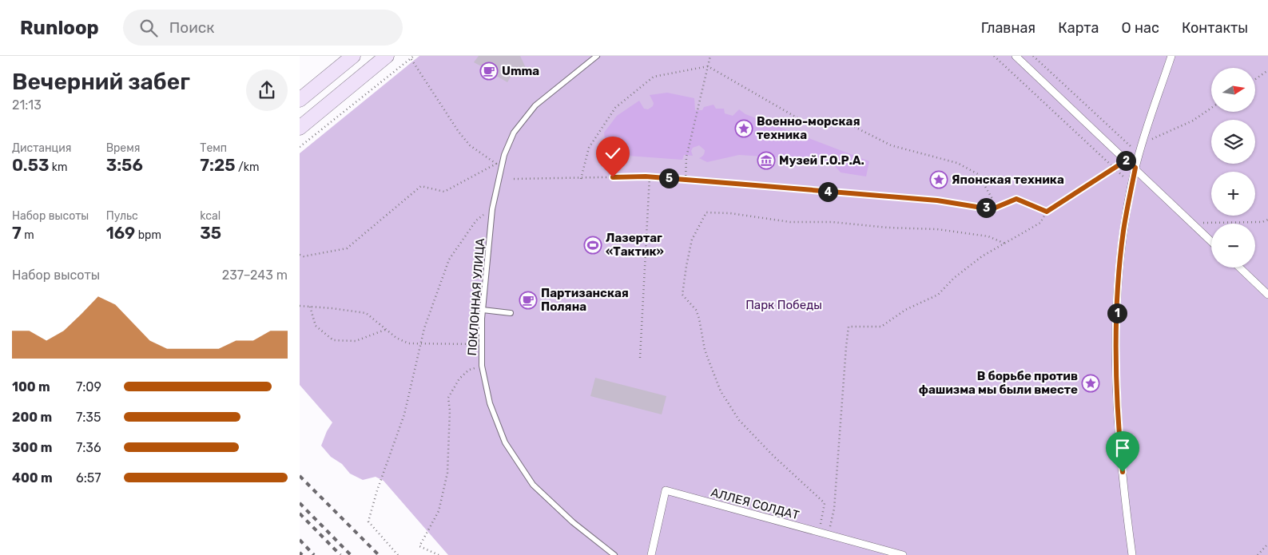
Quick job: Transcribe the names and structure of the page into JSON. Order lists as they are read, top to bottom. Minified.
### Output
{"streets":{"street":["АЛЛЕЯ СОЛДАТ"],"lane":["ПОКЛОННАЯ УЛИЦА"]},"parks":["Парк Победы"],"places":{"cafe":["Umma","Партизанская Поляна"],"place":["Военно-морская техника","Японская техника","В борьбе против фашизма мы были вместе"],"museum":["Музей Г.О.Р.А."],"sports":["Лазертаг «Тактик»"]},"north":"right","page":{"header":"Runloop","search":"Поиск","nav":["Главная","Карта","О нас","Контакты"],"heading":["Вечерний забег","21:13"],"map_buttons":["+","−"],"stats":[["Дистанция","0.53 km"],["Время","3:56"],["Темп","7:25 /km"],["Набор высоты","7 m"],["Пульс","169 bpm"],["kcal","35"]],"pins":["2","5","4","3","1"],"chart":["Набор высоты","237–243 m"],"list":[{"name":"100 m","note":"7:09"},{"name":"200 m","note":"7:35"},{"name":"300 m","note":"7:36"},{"name":"400 m","note":"6:57"}]}}
